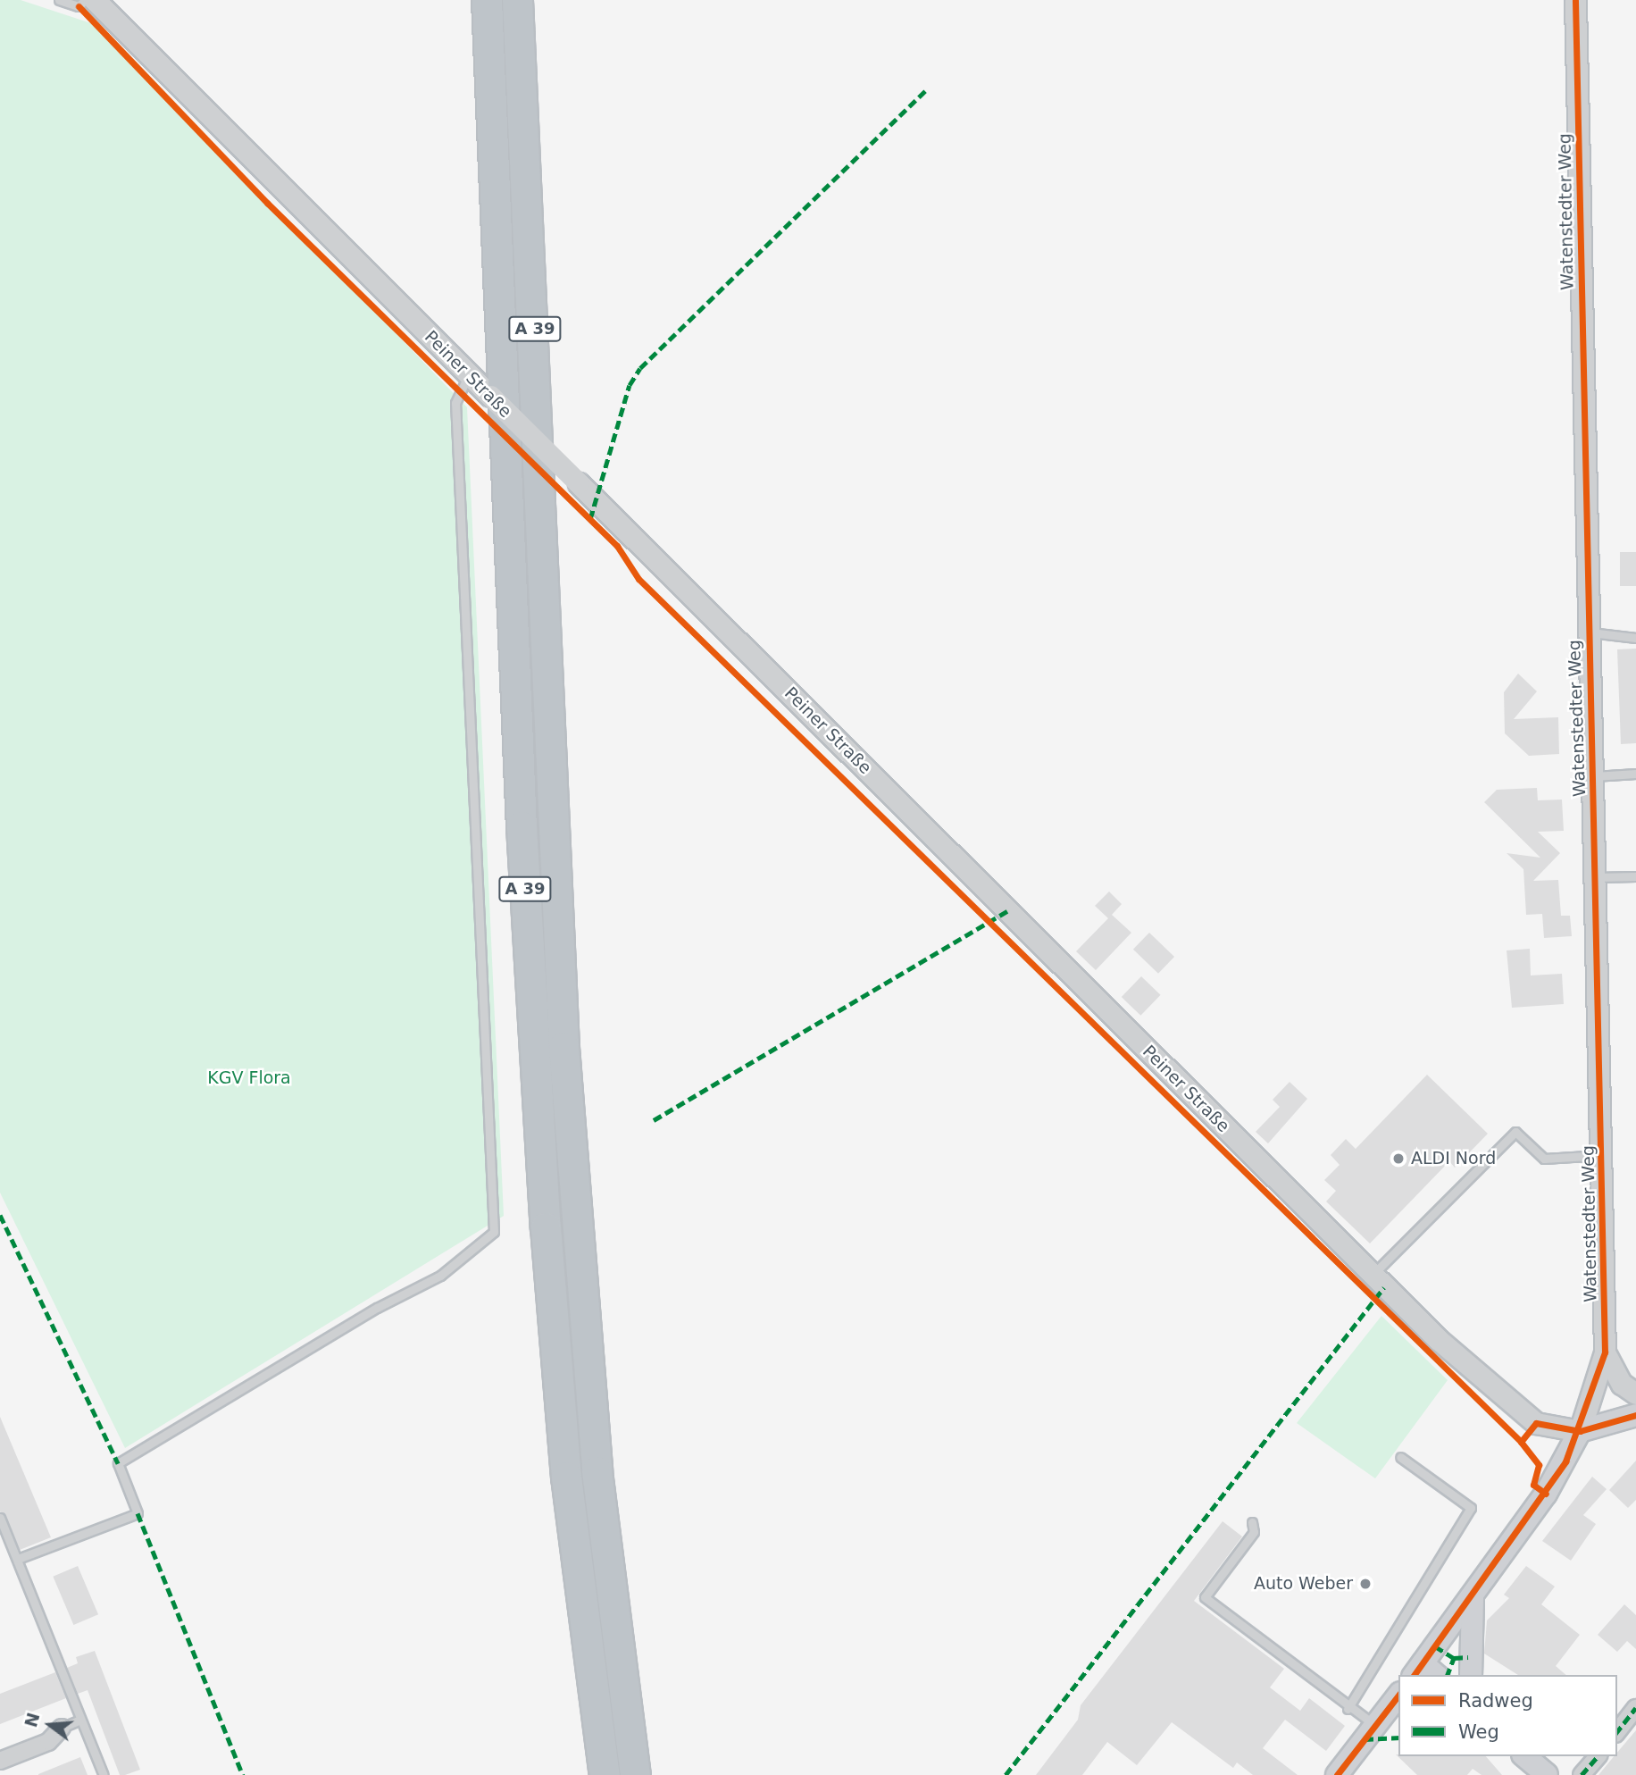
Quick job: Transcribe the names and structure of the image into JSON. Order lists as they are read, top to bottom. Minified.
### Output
{"streets":{"highway":["A 39"],"street":["Watenstedter Weg","Peiner Straße"]},"crossings":[["Watenstedter Weg","Peiner Straße"]],"parks":["KGV Flora"],"places":["ALDI Nord","Auto Weber"],"legend":["Radweg","Weg"],"north":"left"}
